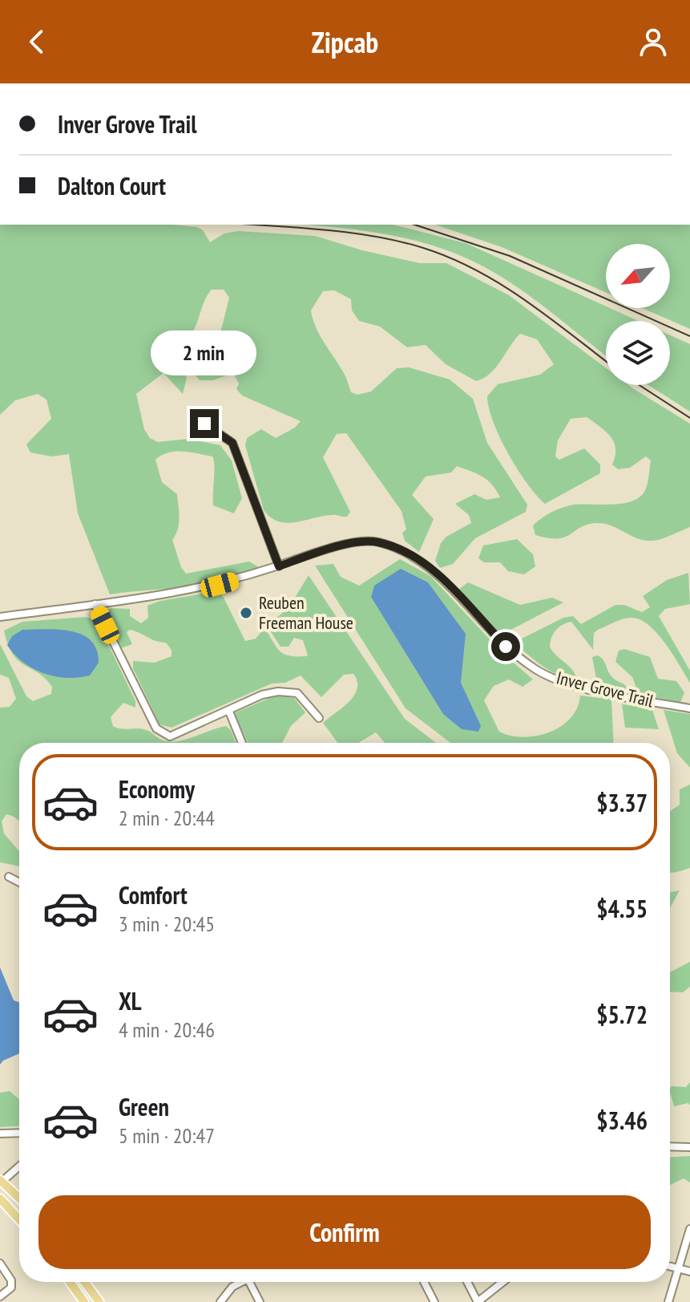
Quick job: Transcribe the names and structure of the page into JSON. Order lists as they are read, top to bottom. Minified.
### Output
{"streets":{"street":["Inver Grove Trail"]},"places":["Reuben Freeman House"],"north":"bottom left","page":{"header":"Zipcab","banner":["Inver Grove Trail","Dalton Court"],"bubble":"2 min","list":[{"name":"Economy","note":"2 min · 20:44","value":"$3.37"},{"name":"Comfort","note":"3 min · 20:45","value":"$4.55"},{"name":"XL","note":"4 min · 20:46","value":"$5.72"},{"name":"Green","note":"5 min · 20:47","value":"$3.46"}],"buttons":"Confirm"}}
